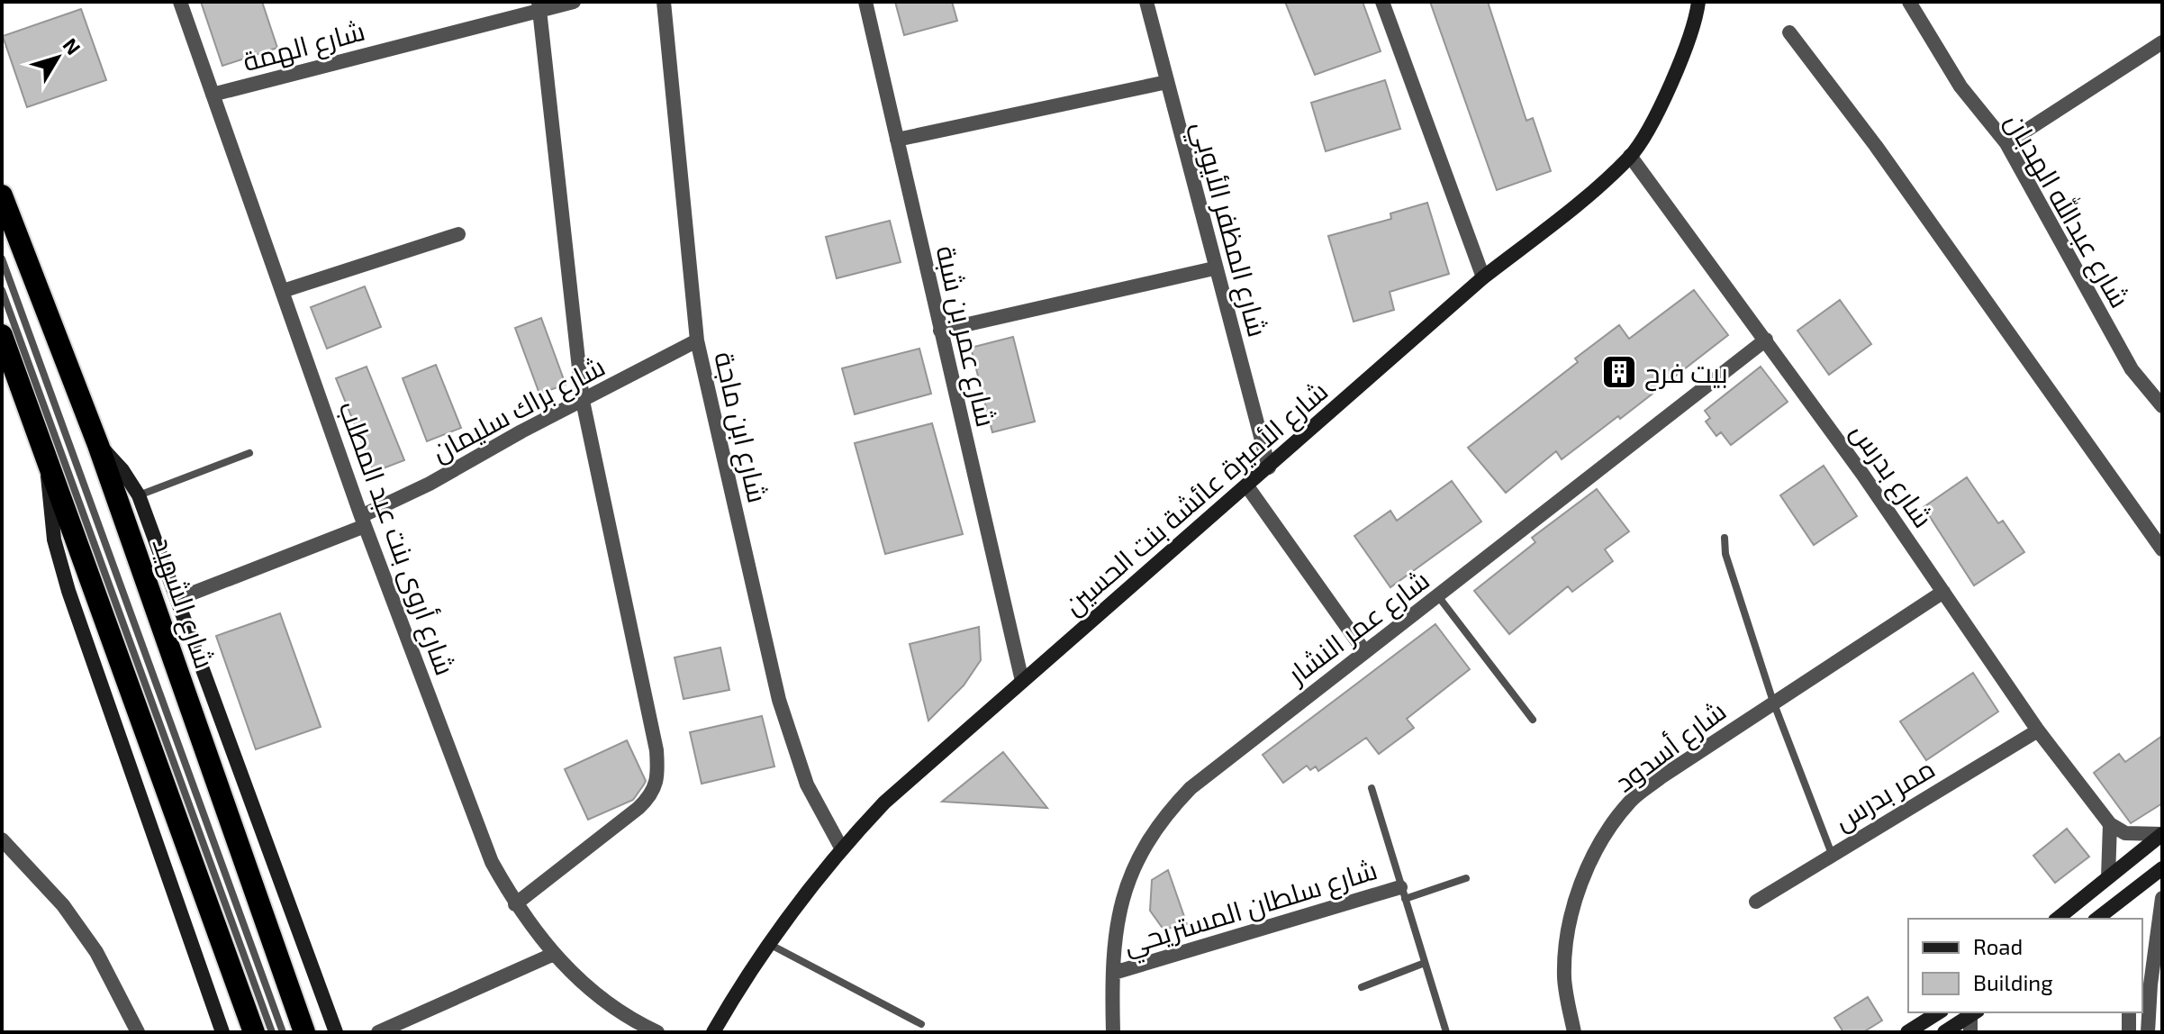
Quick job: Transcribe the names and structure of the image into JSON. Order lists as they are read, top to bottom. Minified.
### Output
{"streets":{"highway":["شارع الشهيد"],"street":["شارع الهمة","شارع عبدالله الهدبان","شارع المظفر الأيوبي","شارع عمر بن شبة","شارع براك سليمان","شارع ابن ماجة","شارع بدرس","شارع الأميرة عائشة بنت الحسين","شارع أروى بنت عبد المطلب","شارع عمر النشار","شارع أسدود","ممر بدرس","شارع سلطان المستريحي"]},"crossings":[["شارع الهمة","شارع أروى بنت عبد المطلب"],["شارع المظفر الأيوبي","شارع الأميرة عائشة بنت الحسين"],["شارع عمر بن شبة","شارع الأميرة عائشة بنت الحسين"],["شارع براك سليمان","شارع ابن ماجة"],["شارع براك سليمان","شارع أروى بنت عبد المطلب"],["شارع ابن ماجة","شارع الأميرة عائشة بنت الحسين"],["شارع بدرس","شارع الأميرة عائشة بنت الحسين"],["شارع بدرس","شارع عمر النشار"],["شارع بدرس","شارع أسدود"],["شارع بدرس","ممر بدرس"],["شارع عمر النشار","شارع سلطان المستريحي"]],"places":{"building":["بيت فرح"]},"legend":["Road","Building"],"north":"top right"}
